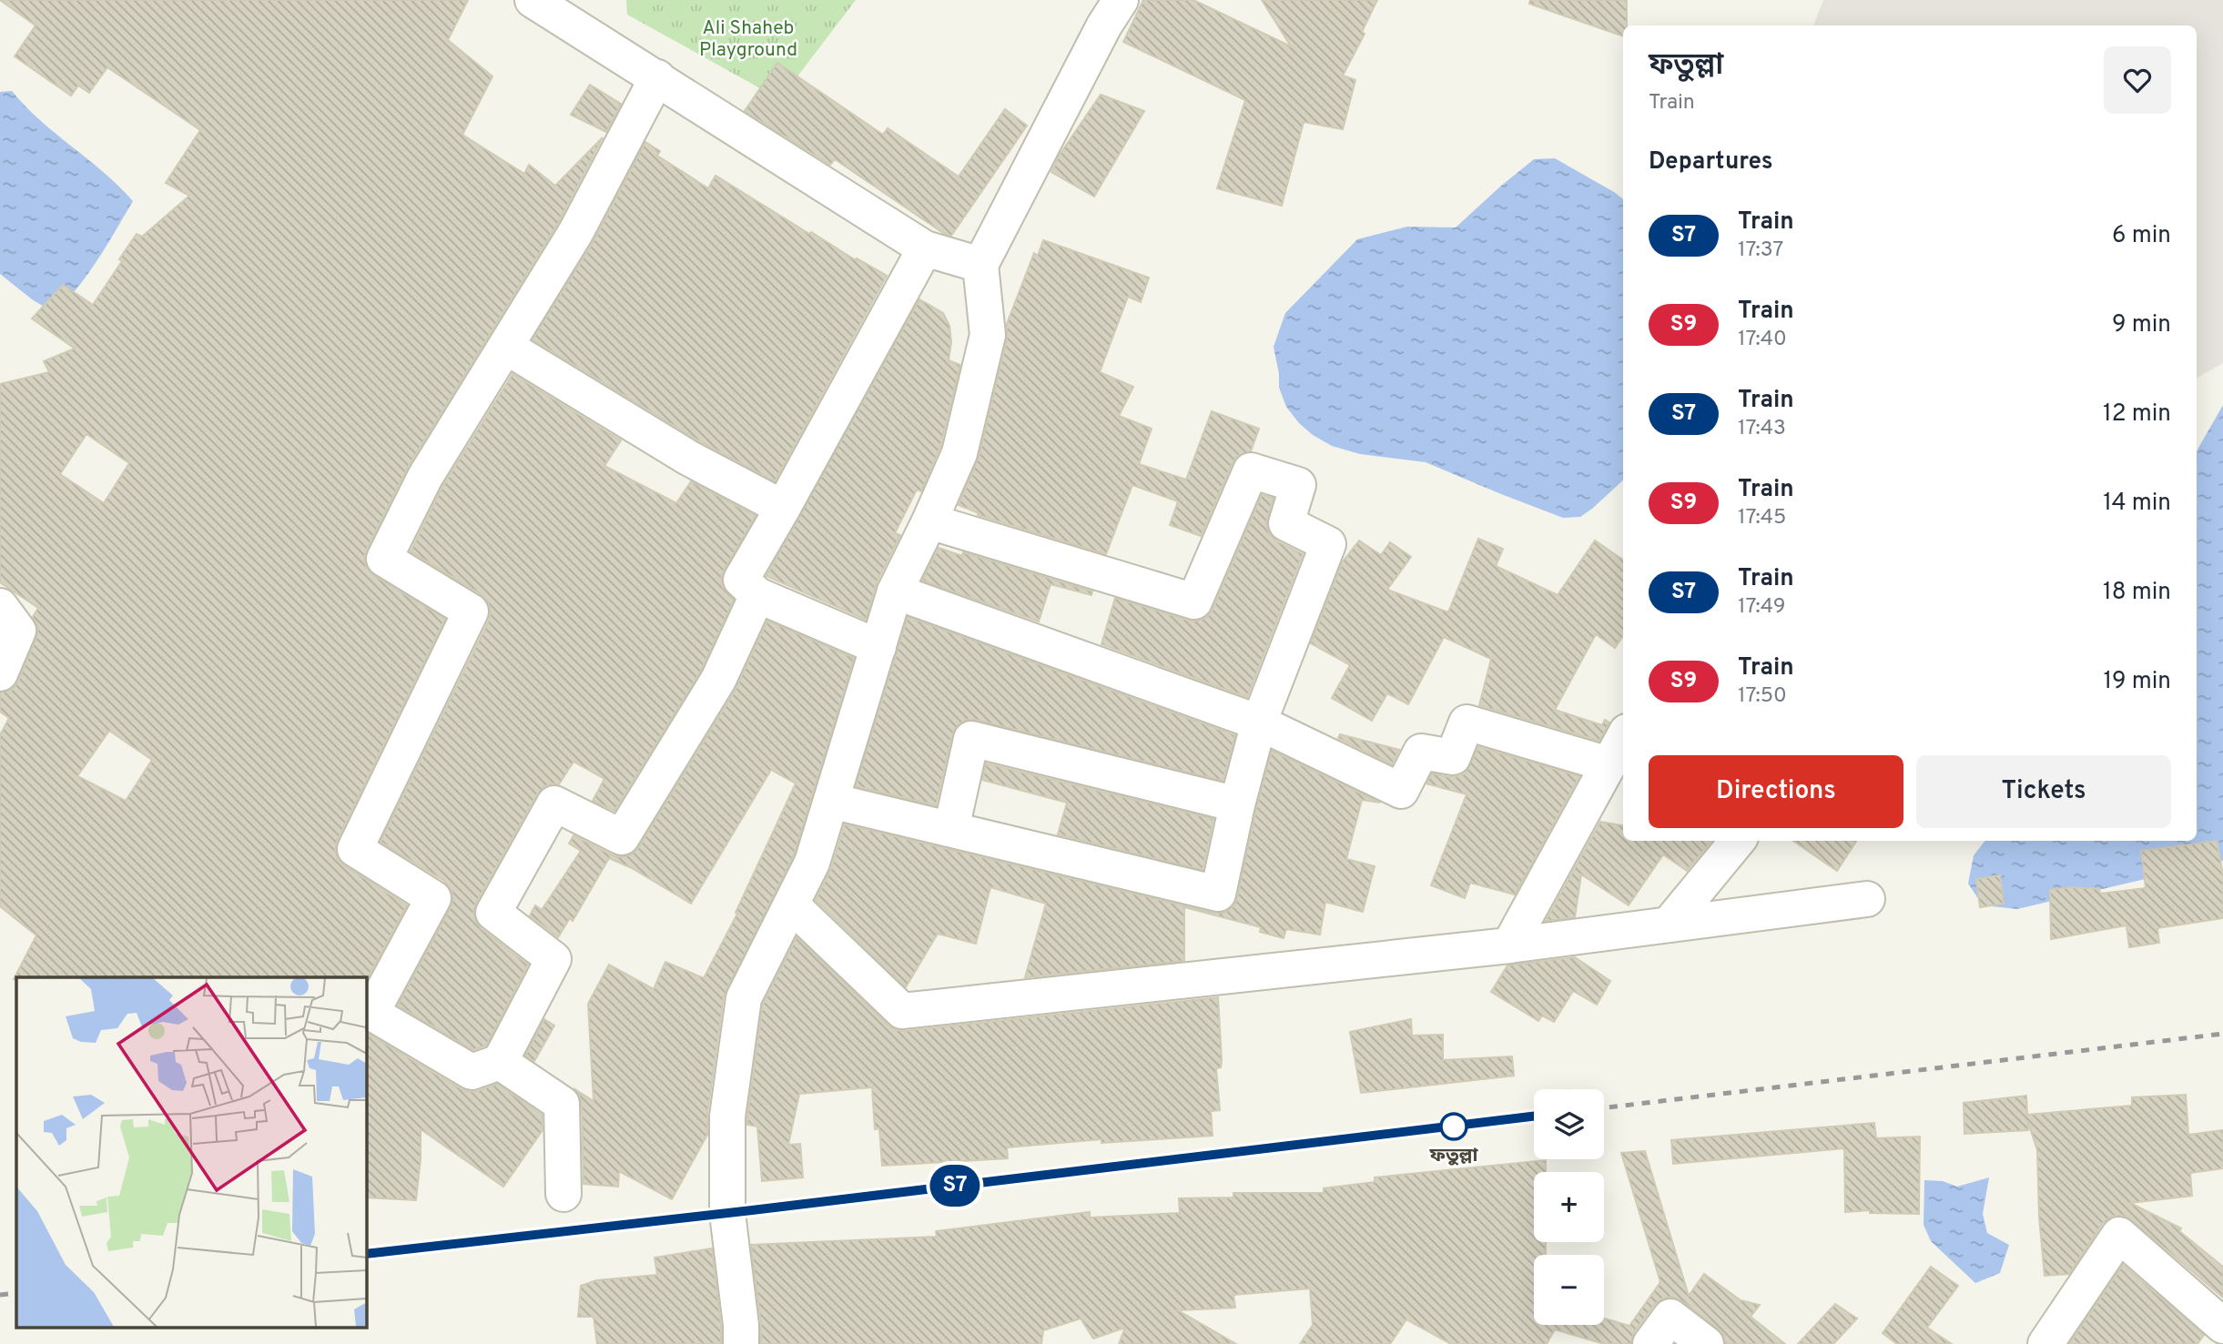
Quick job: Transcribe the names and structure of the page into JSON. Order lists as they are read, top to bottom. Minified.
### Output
{"parks":["Ali Shaheb Playground"],"places":["ফতুল্লা"],"page":{"on_map":"S7","heading":[["ফতুল্লা","Train"],"Departures"],"list":[{"mark":"S7","name":"Train","note":"17:37","value":"6 min"},{"mark":"S9","name":"Train","note":"17:40","value":"9 min"},{"mark":"S7","name":"Train","note":"17:43","value":"12 min"},{"mark":"S9","name":"Train","note":"17:45","value":"14 min"},{"mark":"S7","name":"Train","note":"17:49","value":"18 min"},{"mark":"S9","name":"Train","note":"17:50","value":"19 min"}],"buttons":["Directions","Tickets"],"map_buttons":["+","−"]}}
